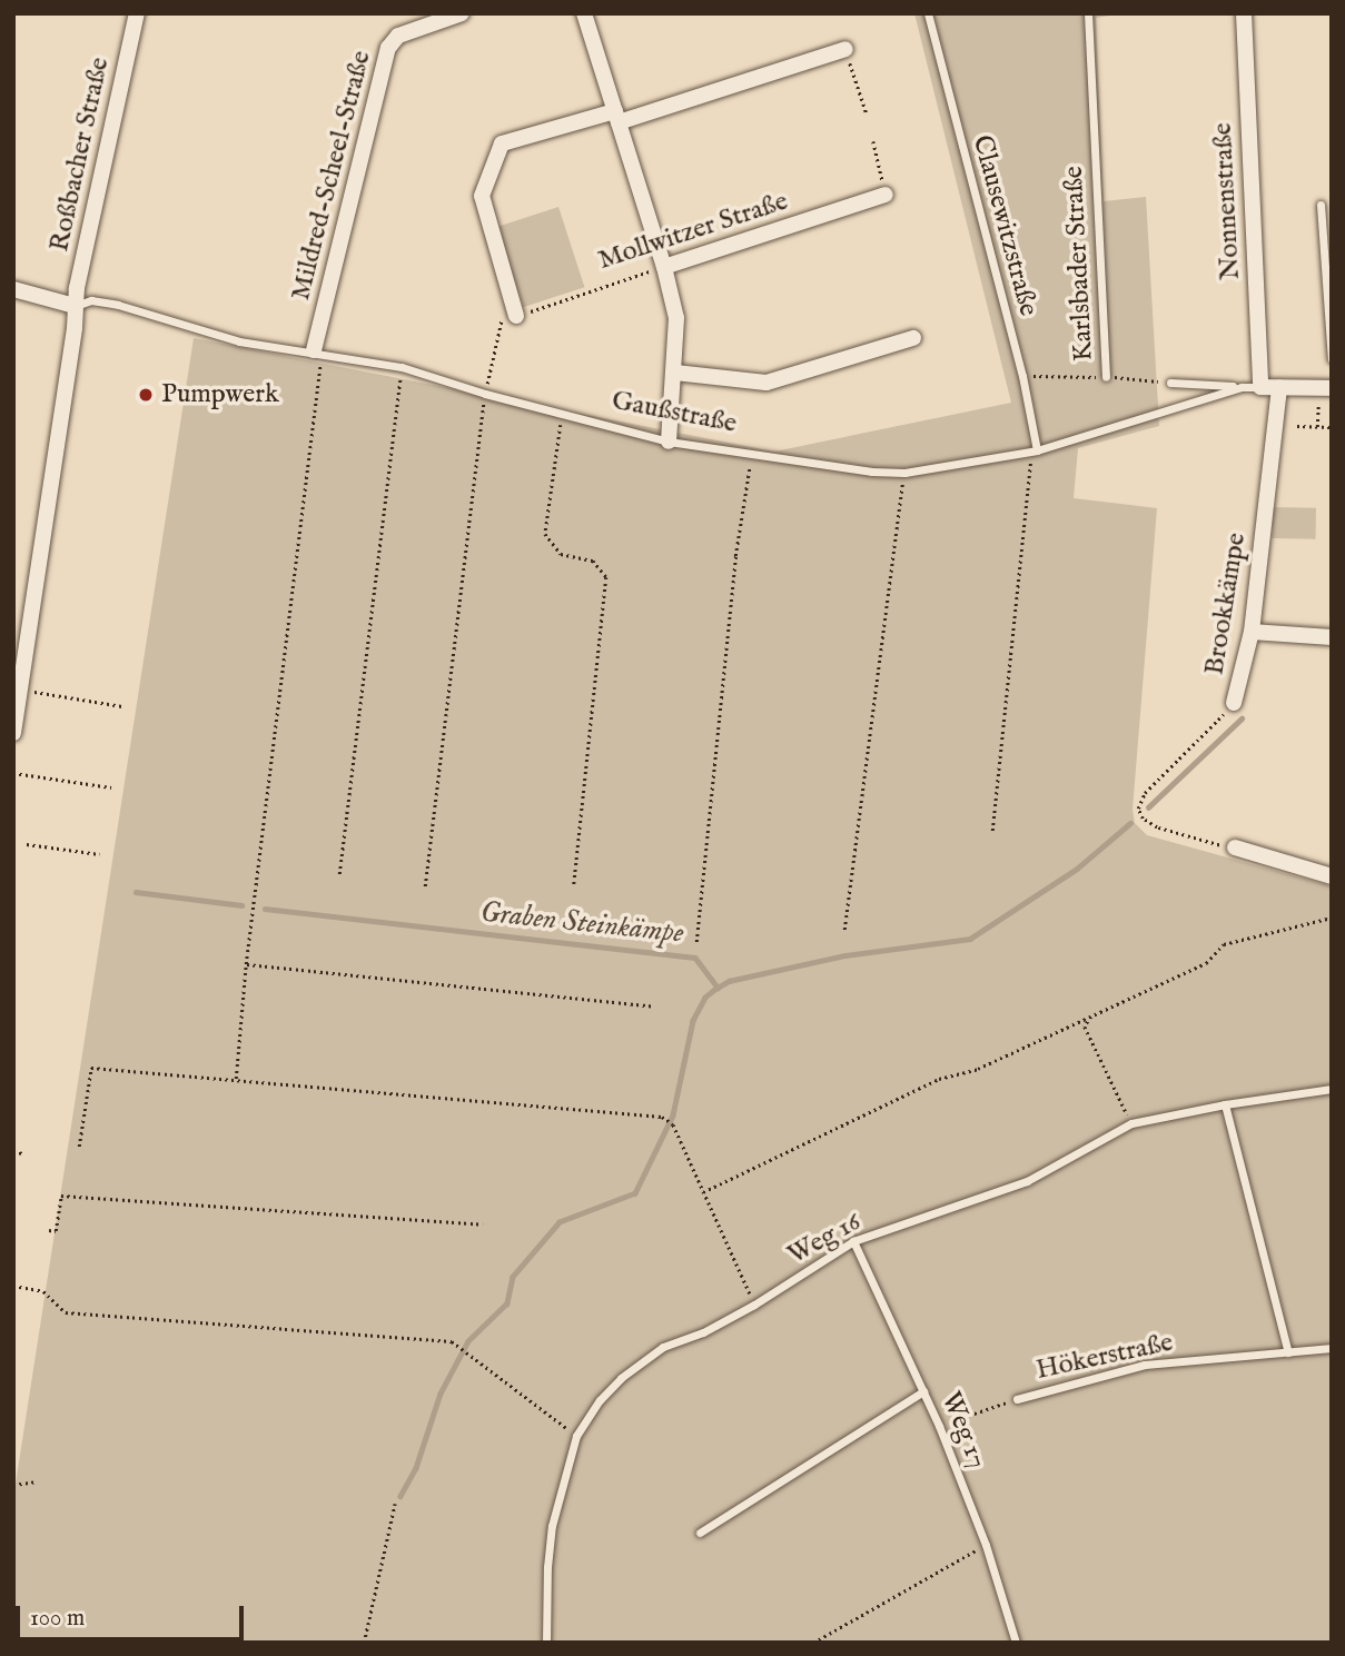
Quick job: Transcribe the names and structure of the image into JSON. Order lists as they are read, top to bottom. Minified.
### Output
{"streets":{"street":["Roßbacher Straße","Mildred-Scheel-Straße","Nonnenstraße","Mollwitzer Straße","Gaußstraße","Brookkämpe"],"lane":["Clausewitzstraße","Karlsbader Straße","Weg 16","Hökerstraße","Weg 17"]},"crossings":[["Roßbacher Straße","Gaußstraße"],["Mildred-Scheel-Straße","Gaußstraße"],["Nonnenstraße","Gaußstraße"],["Clausewitzstraße","Gaußstraße"],["Gaußstraße","Brookkämpe"],["Weg 16","Weg 17"],["Hökerstraße","Weg 17"]],"water":["Graben Steinkämpe"],"places":["Pumpwerk"],"scale_bar":"100 m"}
